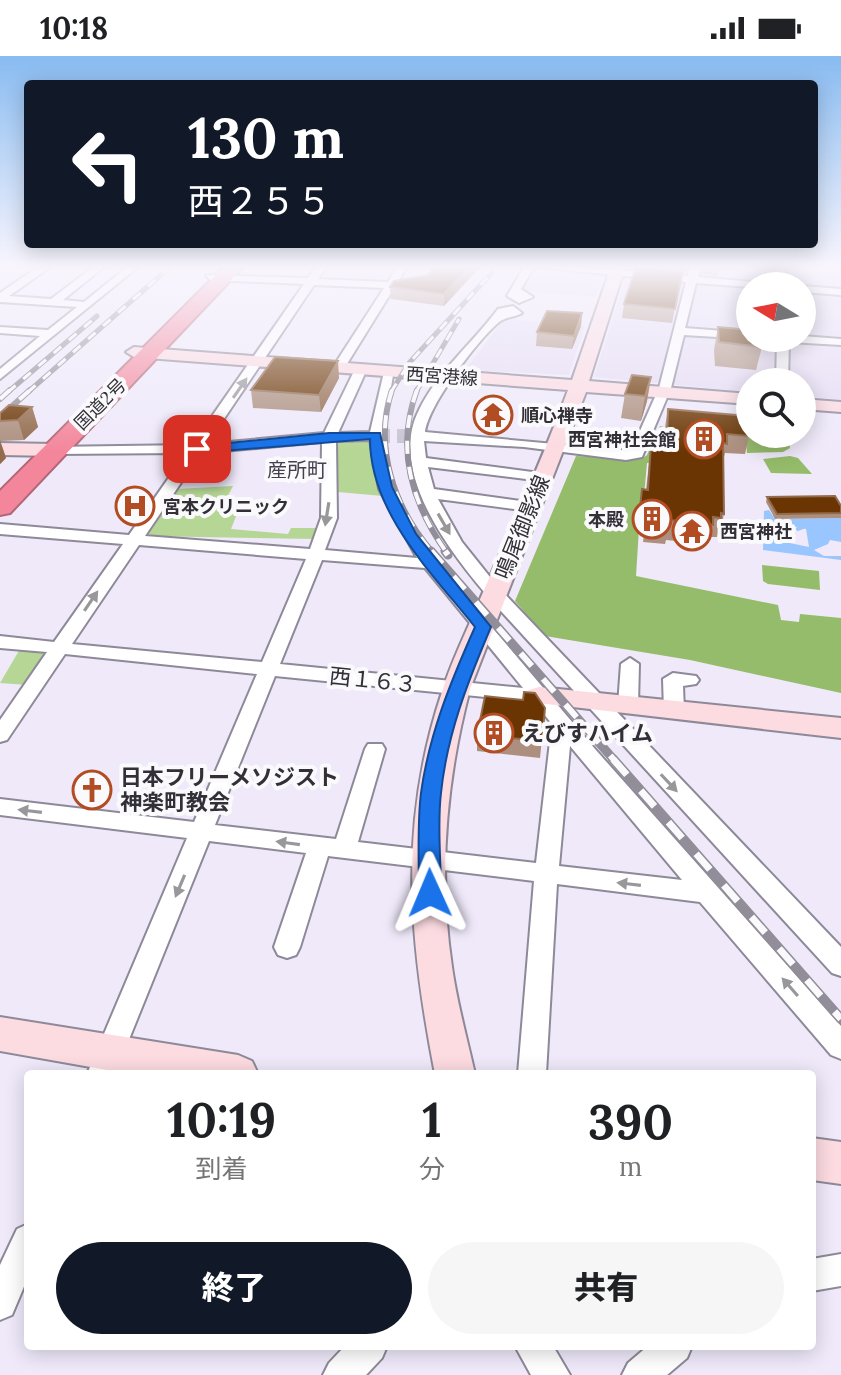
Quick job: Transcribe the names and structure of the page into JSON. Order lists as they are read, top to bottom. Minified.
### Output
{"streets":{"highway":["国道2号"],"street":["西宮港線","鳴尾御影線","西１６３"]},"crossings":[["西宮港線","国道2号"],["西宮港線","鳴尾御影線"],["鳴尾御影線","西１６３"]],"districts":["産所町"],"places":{"temple":["順心禅寺","西宮神社"],"building":["西宮神社会館","本殿","えびすハイム"],"hospital":["宮本クリニック"],"church":["日本フリーメソジスト 神楽町教会"]},"north":"left","page":{"status":"10:18","turn":["130 m","西２５５"],"eta":["10:19","到着","1","分","390","m"],"buttons":["終了","共有"]}}
